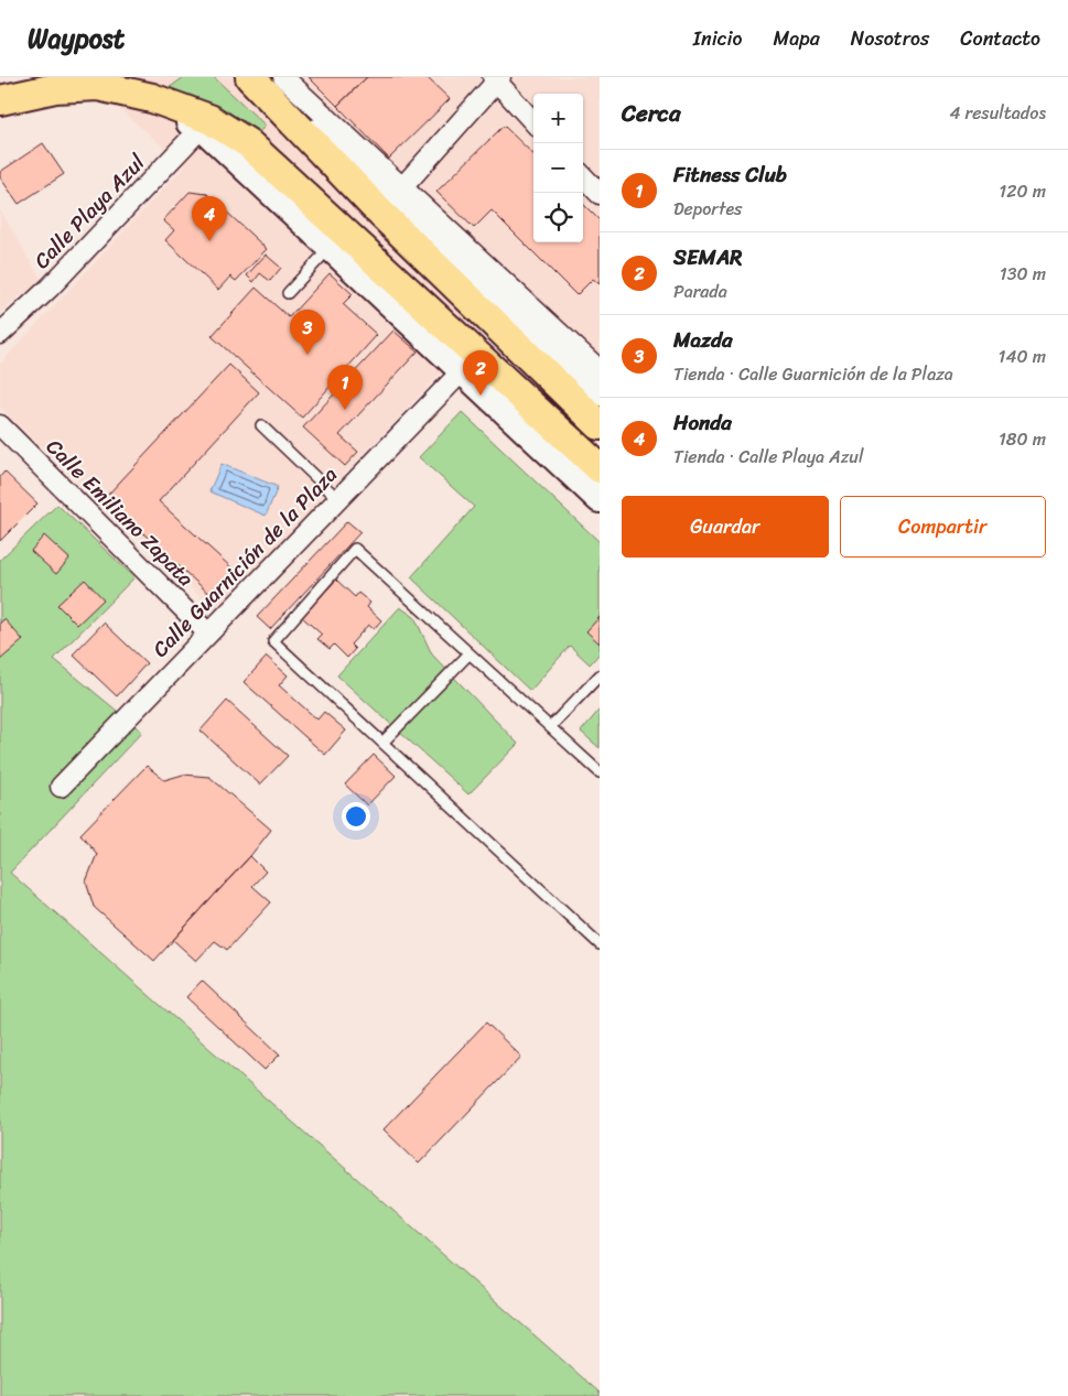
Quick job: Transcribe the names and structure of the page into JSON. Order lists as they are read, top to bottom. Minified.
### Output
{"streets":{"street":["Calle Playa Azul","Calle Emiliano Zapata","Calle Guarnición de la Plaza"]},"crossings":[["Calle Emiliano Zapata","Calle Guarnición de la Plaza"]],"page":{"header":"Waypost","nav":["Inicio","Mapa","Nosotros","Contacto"],"heading":["Cerca","4 resultados"],"map_buttons":["+","−"],"list":[{"mark":"1","name":"Fitness Club","note":"Deportes","value":"120 m"},{"mark":"2","name":"SEMAR","note":"Parada","value":"130 m"},{"mark":"3","name":"Mazda","note":"Tienda · Calle Guarnición de la Plaza","value":"140 m"},{"mark":"4","name":"Honda","note":"Tienda · Calle Playa Azul","value":"180 m"}],"pins":["4","3","2","1"],"buttons":["Guardar","Compartir"]}}
